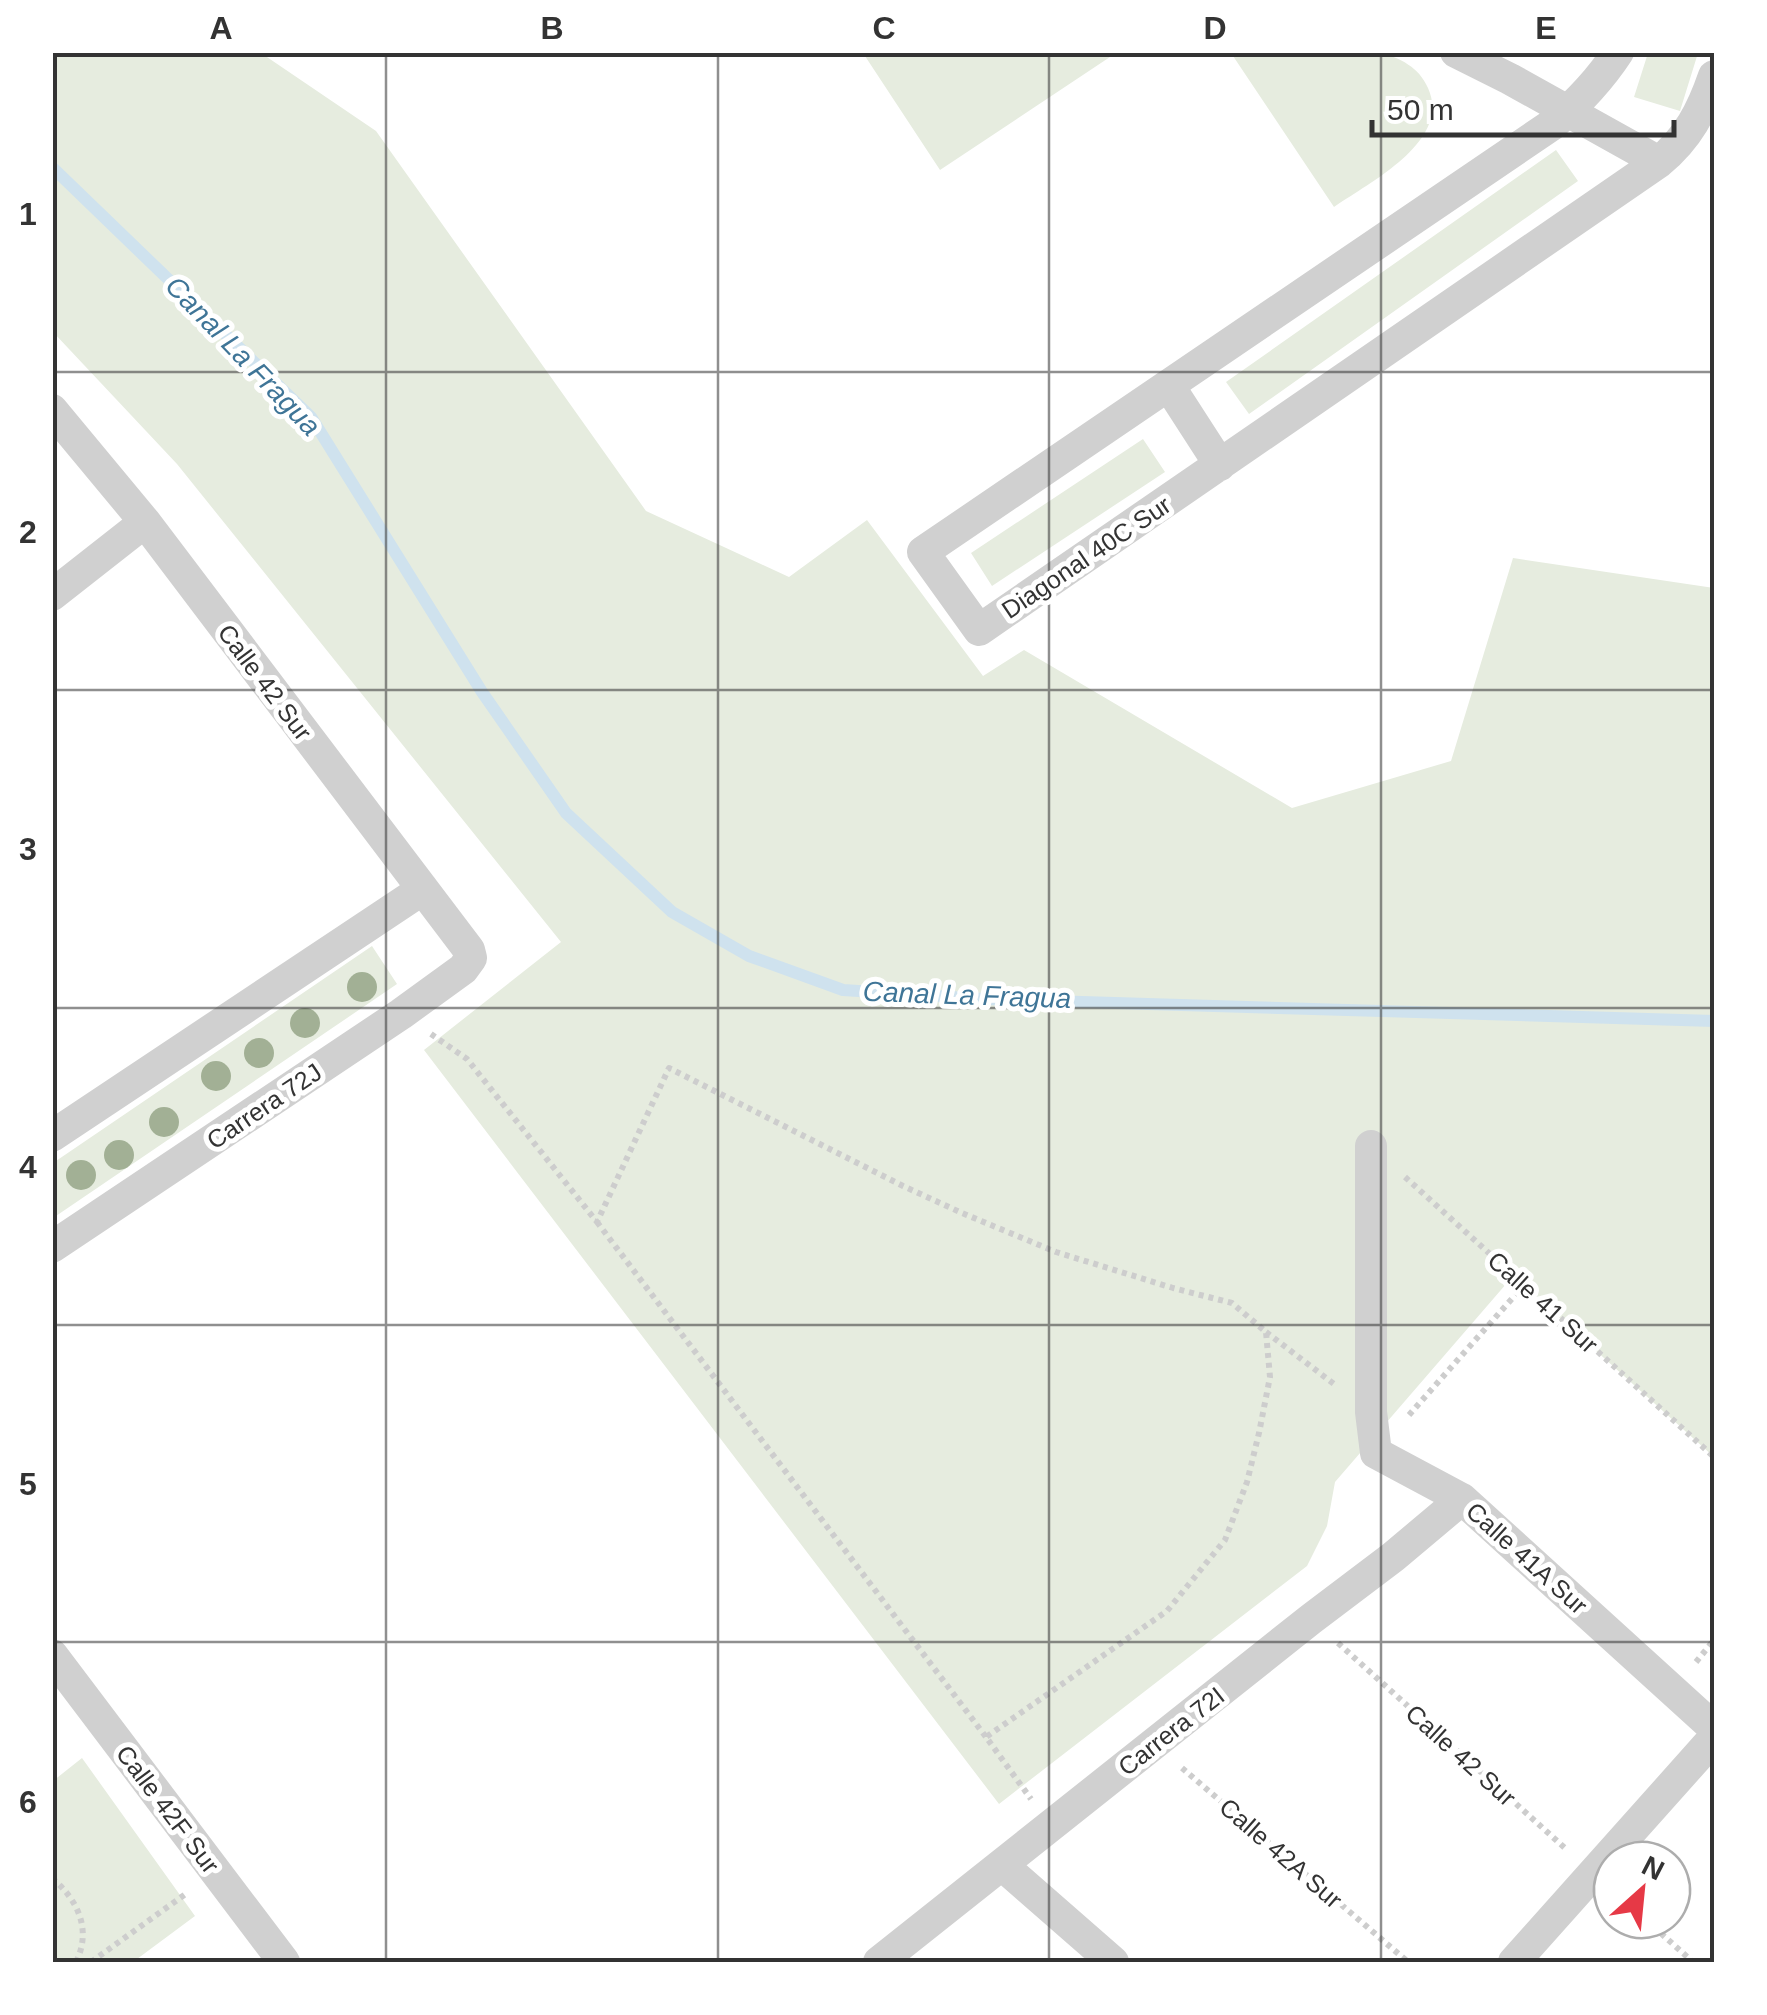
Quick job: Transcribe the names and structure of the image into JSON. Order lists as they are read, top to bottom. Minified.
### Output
{"streets":{"street":["Diagonal 40C Sur","Calle 42 Sur","Carrera 72J","Calle 41A Sur","Carrera 72I","Calle 42F Sur"],"path":["Calle 41 Sur","Calle 42A Sur"]},"crossings":[["Calle 42 Sur","Carrera 72J"],["Calle 42 Sur","Carrera 72I"],["Calle 41A Sur","Carrera 72I"],["Carrera 72I","Calle 42A Sur"]],"water":["Canal La Fragua"],"scale_bar":"50 m","north":"top right","grid":{"columns":["A","B","C","D","E"],"rows":["1","2","3","4","5","6"]}}
